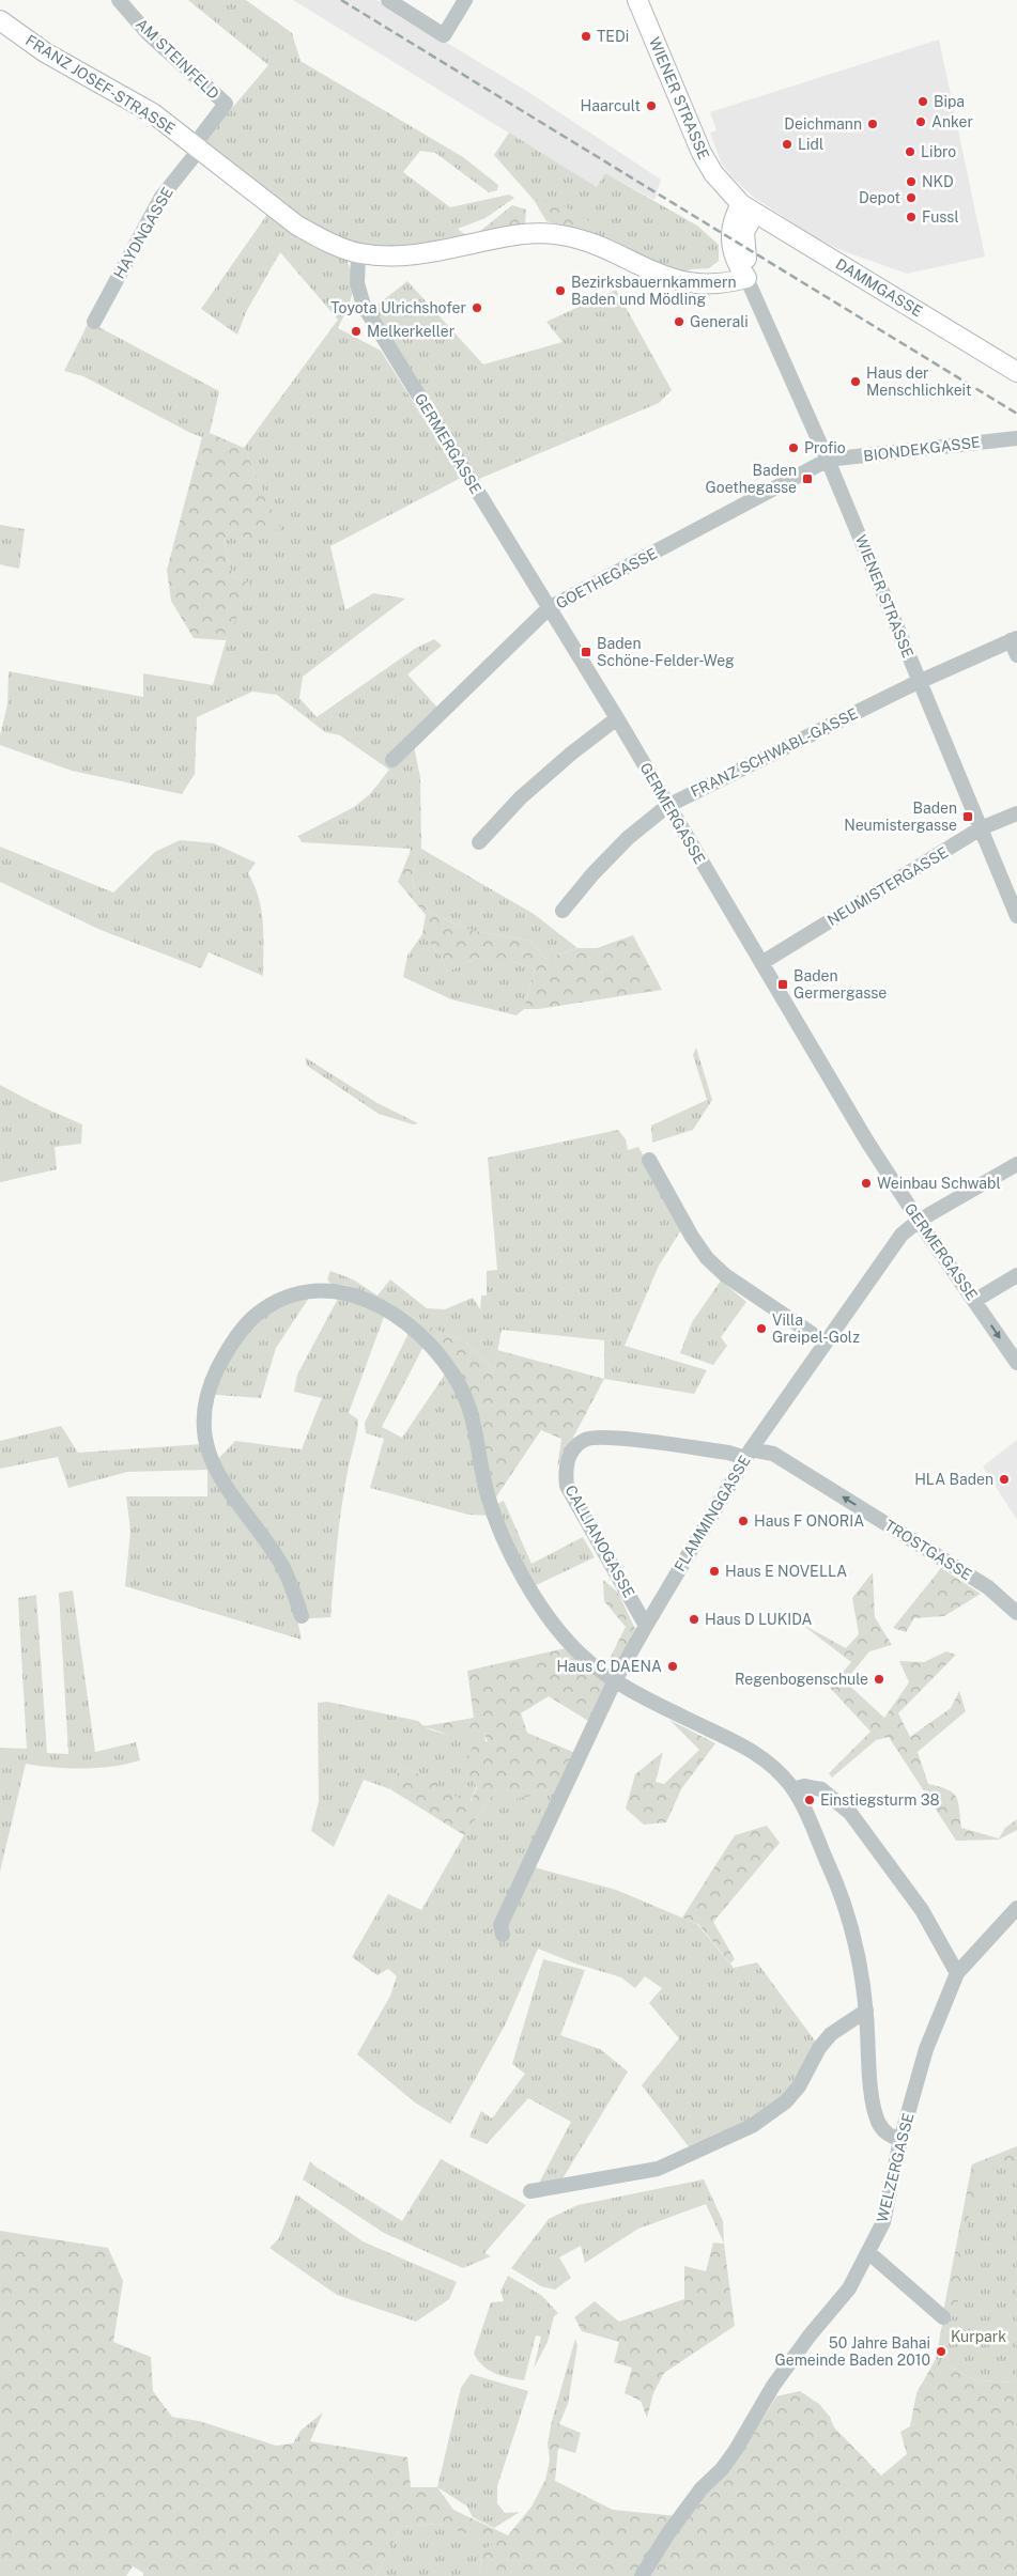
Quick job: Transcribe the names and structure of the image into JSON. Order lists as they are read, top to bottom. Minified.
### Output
{"streets":{"main road":["FRANZ JOSEF-STRASSE","WIENER STRASSE","DAMMGASSE"],"street":["AM STEINFELD","HAYDNGASSE","GERMERGASSE","BIONDEKGASSE","GOETHEGASSE","FRANZ SCHWABL-GASSE","NEUMISTERGASSE","FLAMMINGGASSE","CALLIANOGASSE","TROSTGASSE","WELZERGASSE"]},"crossings":[["AM STEINFELD","FRANZ JOSEF-STRASSE"],["AM STEINFELD","HAYDNGASSE"],["FRANZ JOSEF-STRASSE","WIENER STRASSE"],["FRANZ JOSEF-STRASSE","HAYDNGASSE"],["FRANZ JOSEF-STRASSE","GERMERGASSE"],["WIENER STRASSE","DAMMGASSE"],["WIENER STRASSE","BIONDEKGASSE"],["WIENER STRASSE","GOETHEGASSE"],["WIENER STRASSE","FRANZ SCHWABL-GASSE"],["WIENER STRASSE","NEUMISTERGASSE"],["GERMERGASSE","GOETHEGASSE"],["GERMERGASSE","FRANZ SCHWABL-GASSE"],["GERMERGASSE","NEUMISTERGASSE"],["GERMERGASSE","FLAMMINGGASSE"],["BIONDEKGASSE","GOETHEGASSE"],["FLAMMINGGASSE","CALLIANOGASSE"],["FLAMMINGGASSE","TROSTGASSE"],["CALLIANOGASSE","TROSTGASSE"]],"one_way":["TROSTGASSE"],"parks":["Kurpark"],"places":{"other":["TEDi","Bipa","Haarcult","Anker","Deichmann","Lidl","Libro","NKD","Depot","Fussl","Bezirksbauernkammern Baden und Mödling","Toyota Ulrichshofer","Generali","Melkerkeller","Haus der Menschlichkeit","Profio","Weinbau Schwabl","Villa Greipel-Golz","HLA Baden","Haus F ONORIA","Haus E NOVELLA","Haus D LUKIDA","Haus C DAENA","Regenbogenschule","Einstiegsturm 38","50 Jahre Bahai Gemeinde Baden 2010"],"transit":["Baden Goethegasse","Baden Schöne-Felder-Weg","Baden Neumistergasse","Baden Germergasse"]}}
